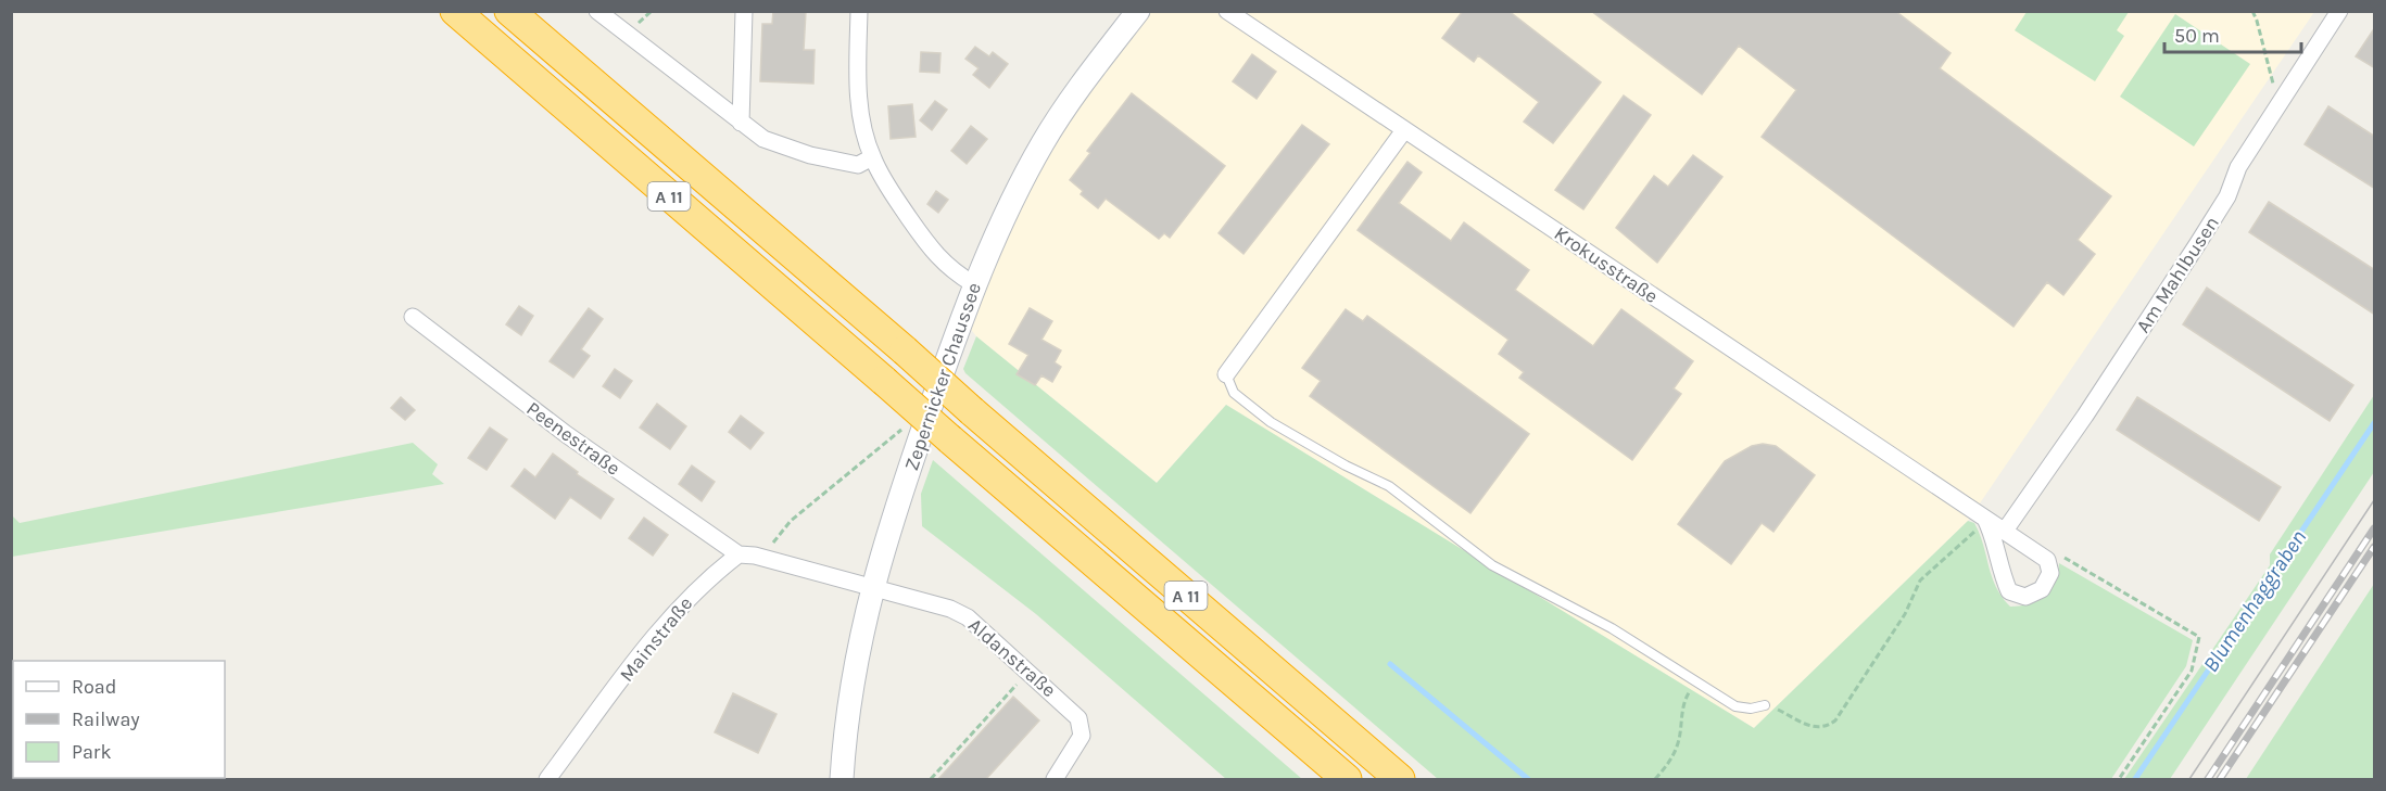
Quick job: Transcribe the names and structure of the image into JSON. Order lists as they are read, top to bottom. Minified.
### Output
{"streets":{"highway":["A 11"],"main road":["Zepernicker Chaussee"],"street":["Krokusstraße","Am Mahlbusen","Peenestraße","Mainstraße","Aldanstraße"]},"crossings":[["Krokusstraße","Am Mahlbusen"],["Zepernicker Chaussee","Aldanstraße"],["Peenestraße","Mainstraße"]],"water":["Blumenhaggraben"],"legend":["Road","Railway","Park"],"scale_bar":"50 m"}
